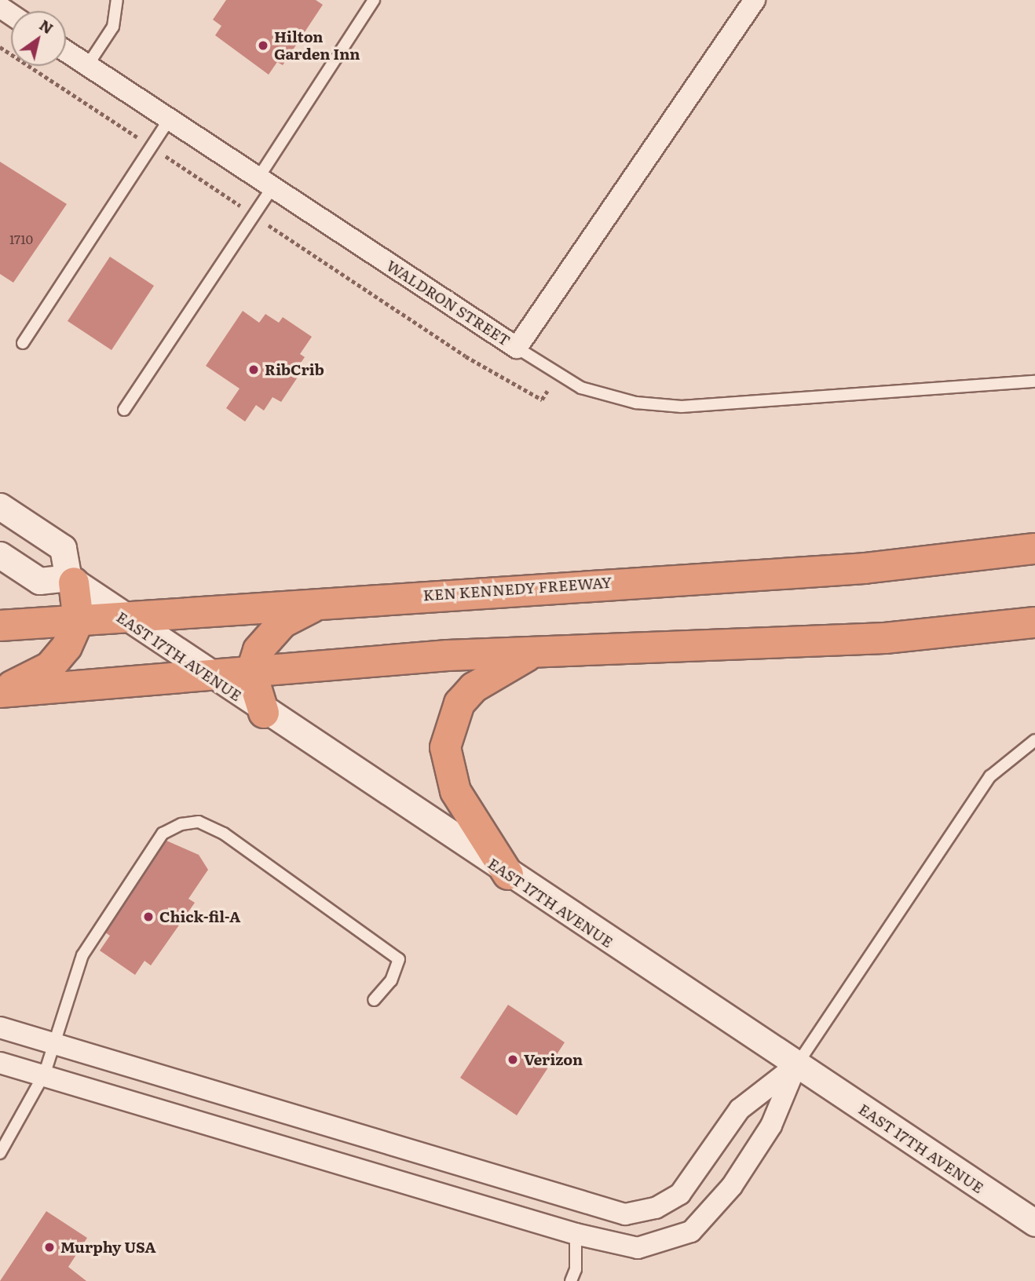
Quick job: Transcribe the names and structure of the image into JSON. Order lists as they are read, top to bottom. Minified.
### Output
{"streets":{"highway":["KEN KENNEDY FREEWAY"],"street":["WALDRON STREET","EAST 17TH AVENUE"]},"crossings":[["KEN KENNEDY FREEWAY","EAST 17TH AVENUE"]],"places":["Hilton Garden Inn","RibCrib","Chick-fil-A","Verizon","Murphy USA"],"house_numbers":["1710"],"north":"top right"}
